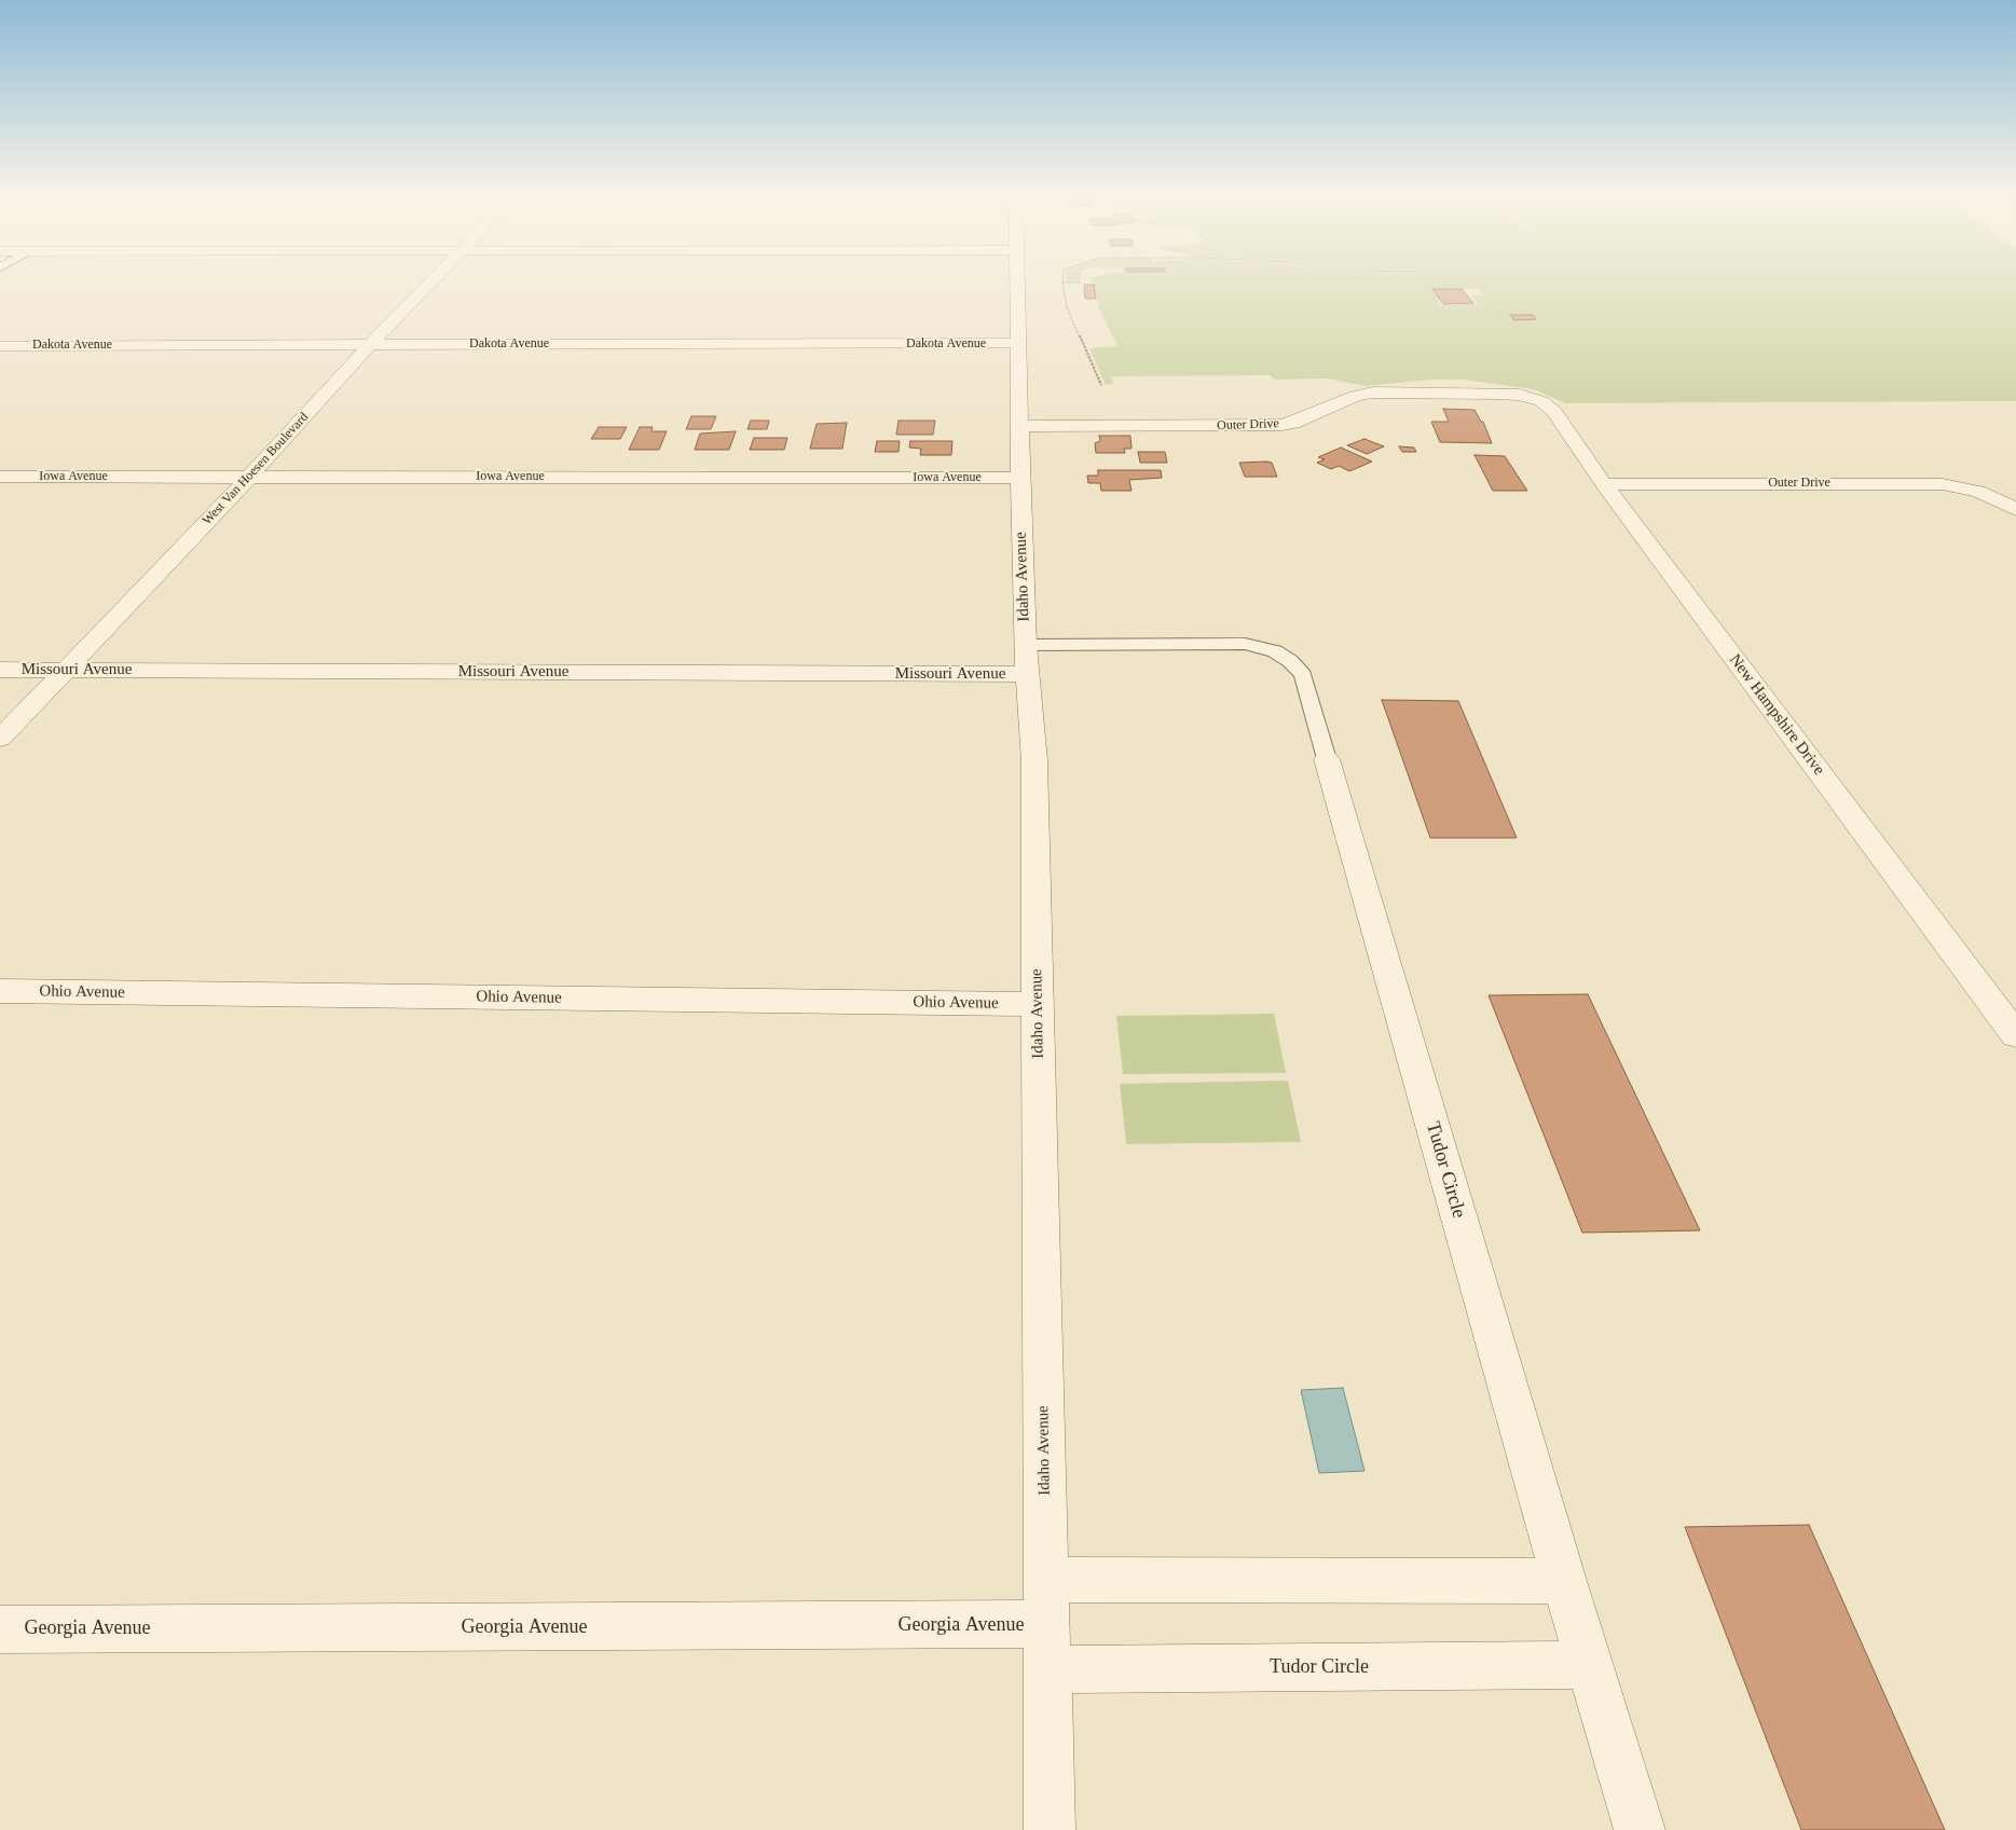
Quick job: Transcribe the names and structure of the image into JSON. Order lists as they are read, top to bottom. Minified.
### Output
{"streets":{"street":["Dakota Avenue","Outer Drive","West Van Hoesen Boulevard","Iowa Avenue","Idaho Avenue","Missouri Avenue","New Hampshire Drive","Ohio Avenue","Tudor Circle","Georgia Avenue"]},"crossings":[["Dakota Avenue","West Van Hoesen Boulevard"],["Dakota Avenue","Idaho Avenue"],["Outer Drive","Idaho Avenue"],["Outer Drive","New Hampshire Drive"],["West Van Hoesen Boulevard","Iowa Avenue"],["West Van Hoesen Boulevard","Missouri Avenue"],["Iowa Avenue","Idaho Avenue"],["Idaho Avenue","Missouri Avenue"],["Idaho Avenue","Ohio Avenue"],["Idaho Avenue","Tudor Circle"],["Idaho Avenue","Georgia Avenue"]]}
